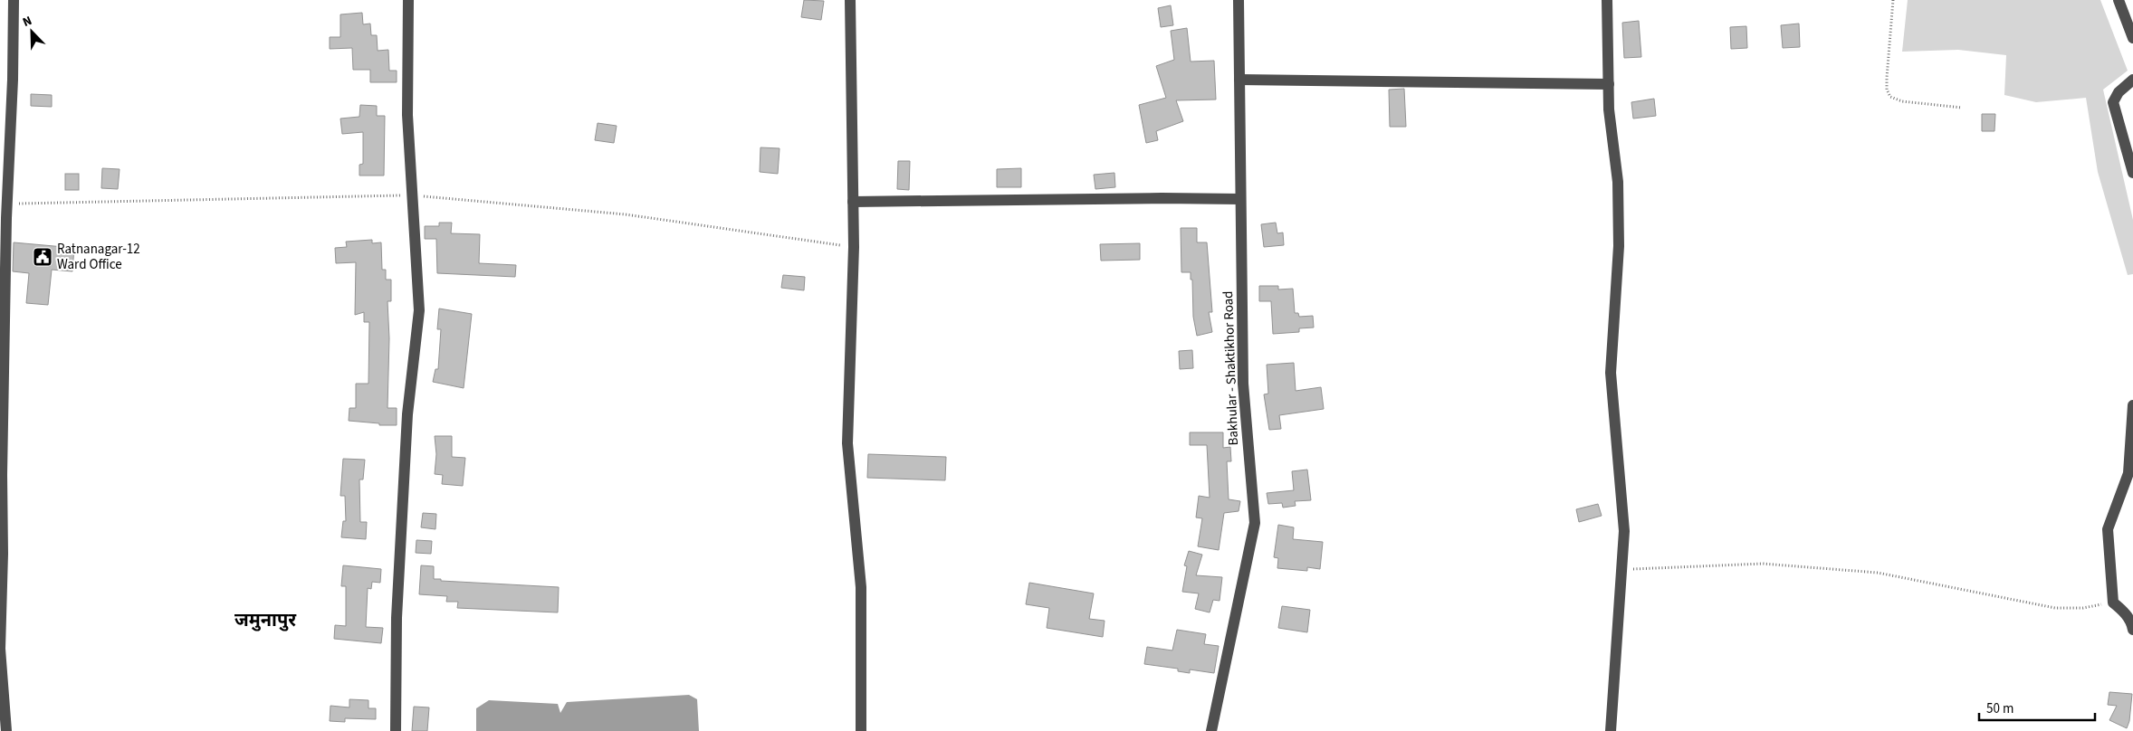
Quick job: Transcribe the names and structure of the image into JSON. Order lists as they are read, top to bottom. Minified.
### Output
{"streets":{"street":["Bakhular - Shaktikhor Road"]},"districts":["जमुनापुर"],"places":{"public building":["Ratnanagar-12 Ward Office"]},"scale_bar":"50 m","north":"top left"}
